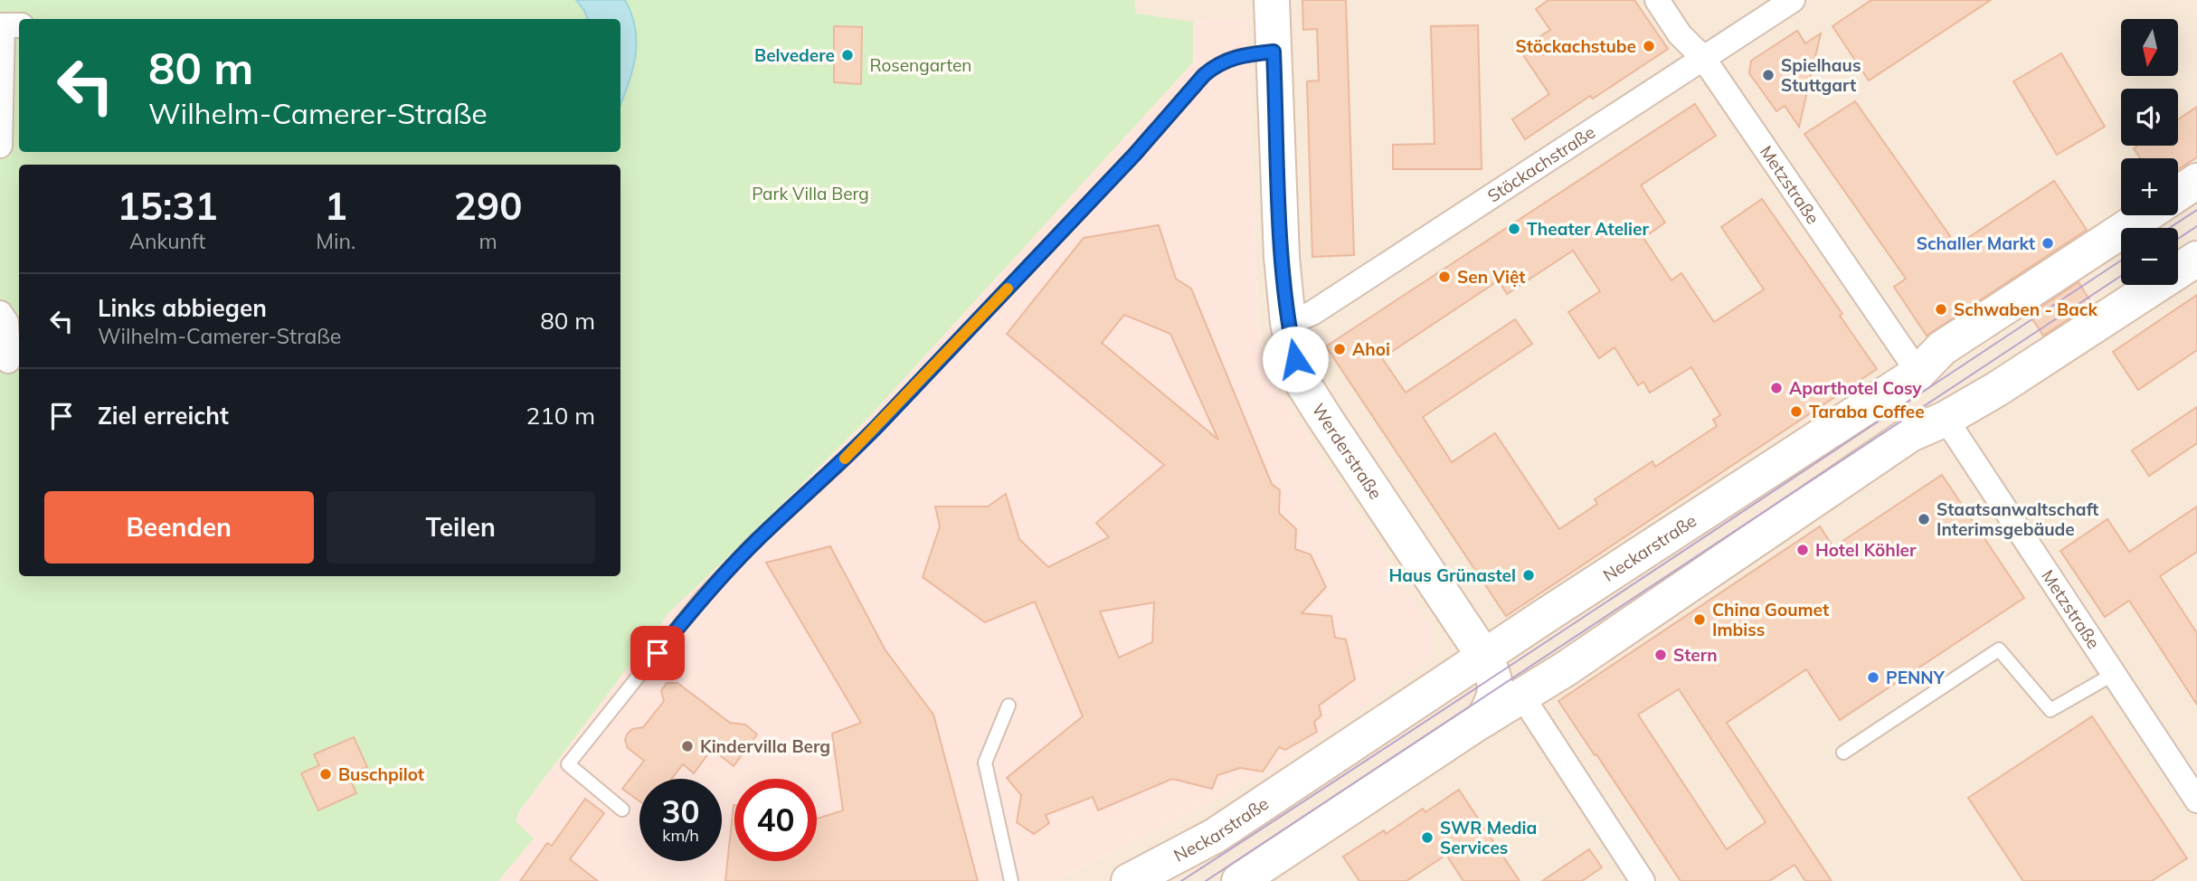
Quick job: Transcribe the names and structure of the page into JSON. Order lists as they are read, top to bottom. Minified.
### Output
{"streets":{"street":["Stöckachstraße","Metzstraße","Werderstraße","Neckarstraße"]},"crossings":[["Stöckachstraße","Metzstraße"],["Stöckachstraße","Werderstraße"],["Metzstraße","Neckarstraße"],["Werderstraße","Neckarstraße"]],"parks":["Rosengarten","Park Villa Berg"],"places":["Stöckachstube","Belvedere","Spielhaus Stuttgart","Theater Atelier","Schaller Markt","Sen Việt","Schwaben - Back","Ahoi","Aparthotel Cosy","Taraba Coffee","Staatsanwaltschaft Interimsgebäude","Hotel Köhler","Haus Grünastel","China Goumet Imbiss","Stern","PENNY","Kindervilla Berg","Buschpilot","SWR Media Services"],"north":"bottom","page":{"map_buttons":["+","−"],"turn":["80 m","Wilhelm-Camerer-Straße"],"eta":["15:31","Ankunft","1","Min.","290","m"],"list":[{"name":"Links abbiegen","note":"Wilhelm-Camerer-Straße","value":"80 m"},{"name":"Ziel erreicht","value":"210 m"}],"buttons":["Beenden","Teilen"],"speed":"30 km/h","limit":"40"}}
